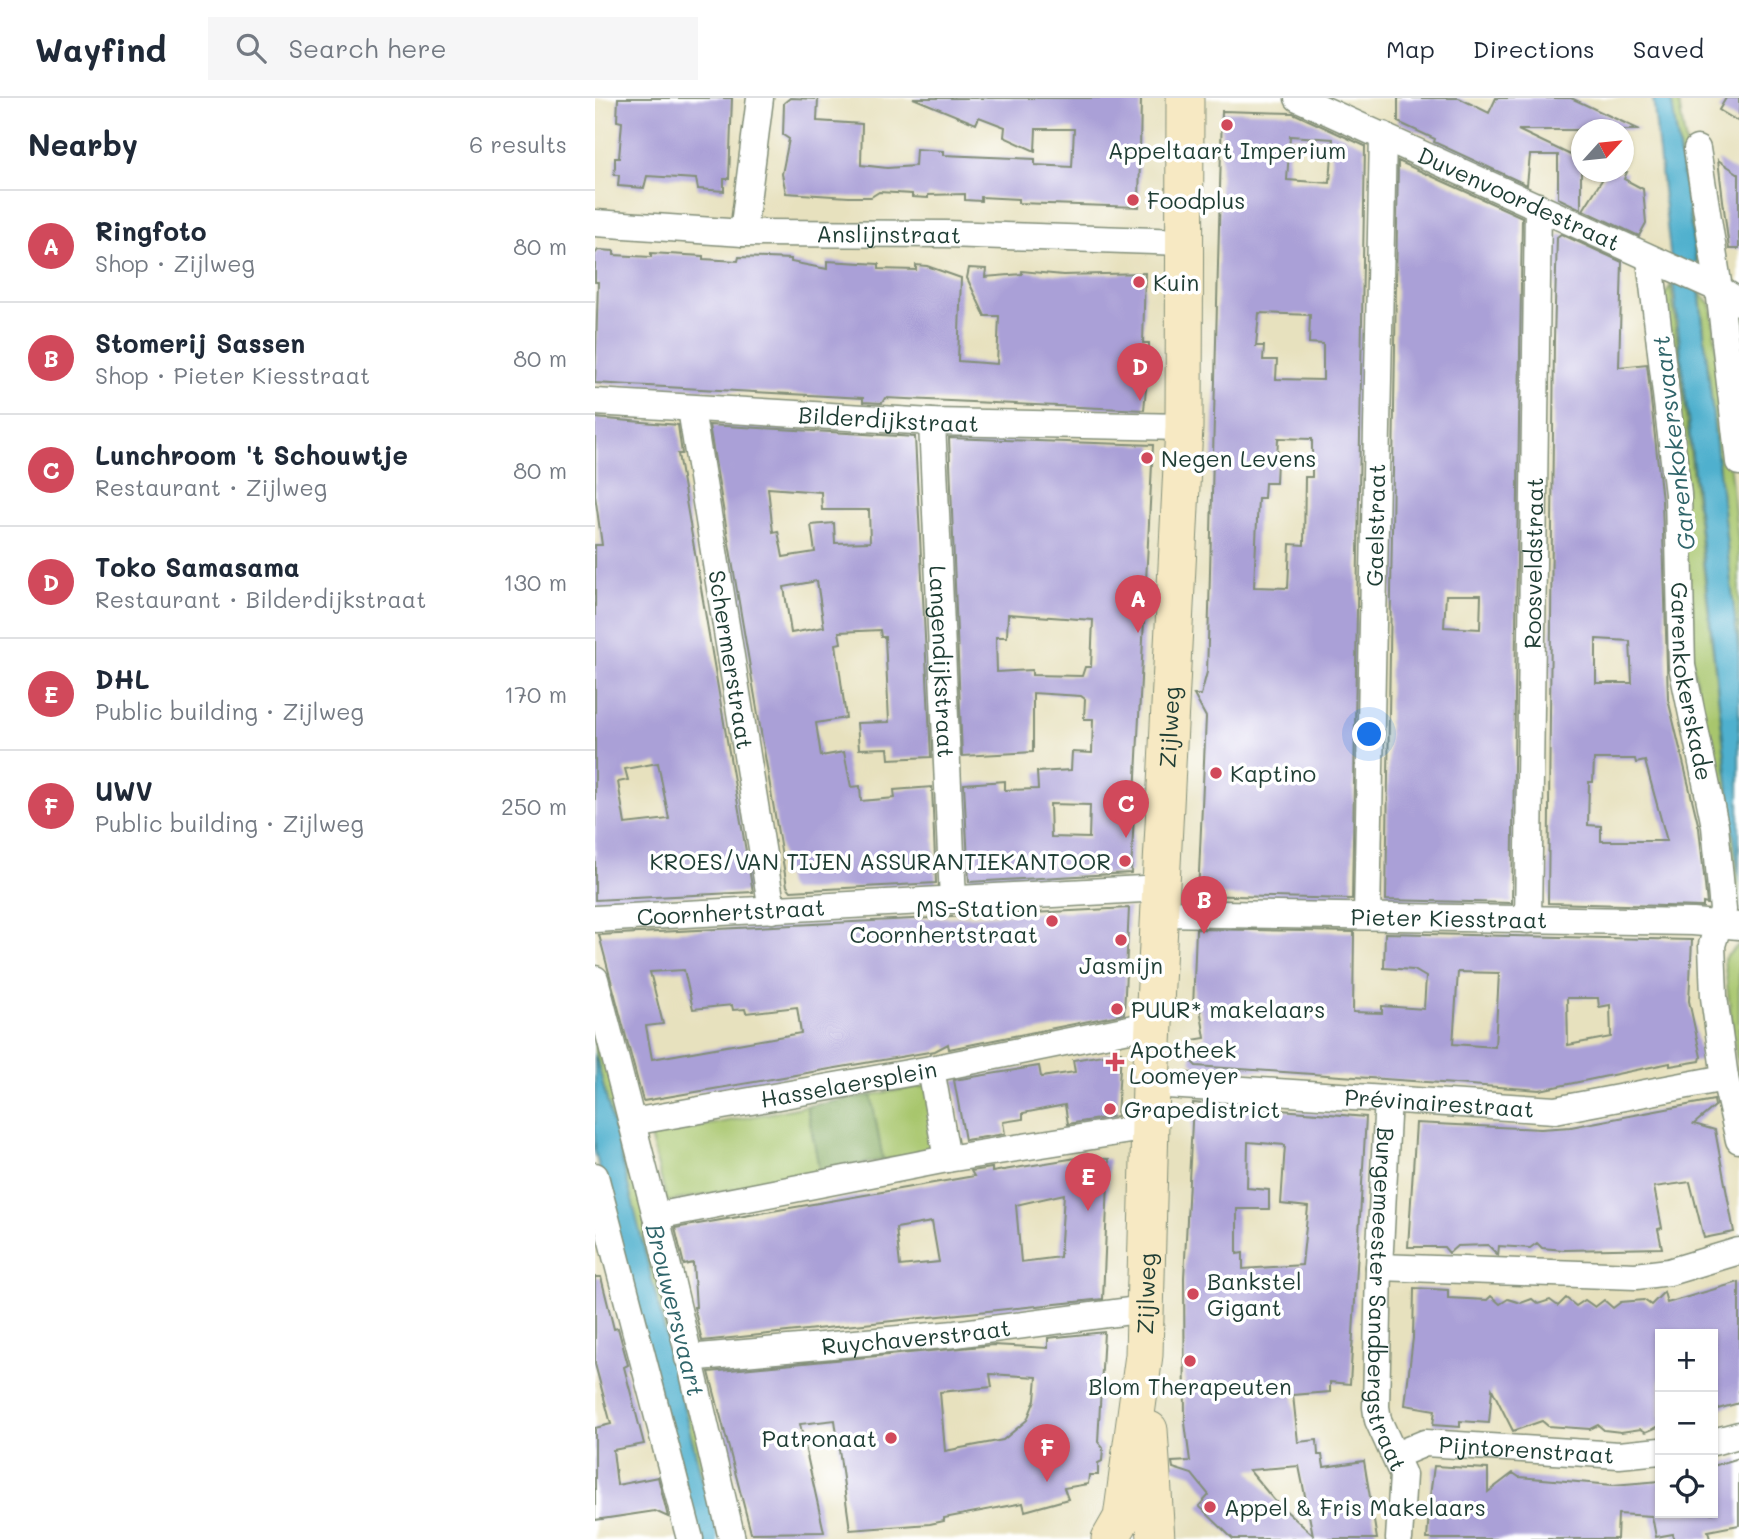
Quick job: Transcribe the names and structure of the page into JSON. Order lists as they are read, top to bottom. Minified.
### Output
{"streets":{"main road":["Zijlweg"],"street":["Duvenvoordestraat","Anslijnstraat","Bilderdijkstraat","Gaelstraat","Roosveldstraat","Schermerstraat","Langendijkstraat","Garenkokerskade","Coornhertstraat","Pieter Kiesstraat","Hasselaersplein","Prévinairestraat","Burgemeester Sandbergstraat","Ruychaverstraat","Pijntorenstraat"]},"crossings":[["Duvenvoordestraat","Gaelstraat"],["Duvenvoordestraat","Roosveldstraat"],["Duvenvoordestraat","Garenkokerskade"],["Anslijnstraat","Zijlweg"],["Bilderdijkstraat","Schermerstraat"],["Bilderdijkstraat","Langendijkstraat"],["Bilderdijkstraat","Zijlweg"],["Gaelstraat","Pieter Kiesstraat"],["Roosveldstraat","Pieter Kiesstraat"],["Schermerstraat","Coornhertstraat"],["Langendijkstraat","Coornhertstraat"],["Garenkokerskade","Pieter Kiesstraat"],["Garenkokerskade","Prévinairestraat"],["Zijlweg","Coornhertstraat"],["Zijlweg","Pieter Kiesstraat"],["Zijlweg","Prévinairestraat"],["Zijlweg","Ruychaverstraat"],["Coornhertstraat","Pieter Kiesstraat"],["Prévinairestraat","Burgemeester Sandbergstraat"],["Burgemeester Sandbergstraat","Pijntorenstraat"]],"water":["Garenkokersvaart","Brouwersvaart"],"places":{"other":["Appeltaart Imperium","Foodplus","Kuin","Negen Levens","Kaptino","KROES/VAN TIJEN ASSURANTIEKANTOOR","MS-Station Coornhertstraat","Jasmijn","PUUR* makelaars","Grapedistrict","Bankstel Gigant","Blom Therapeuten","Patronaat","Appel & Fris Makelaars"],"health":["Apotheek Loomeyer"]},"north":"top right","page":{"header":"Wayfind","search":"Search here","nav":["Map","Directions","Saved"],"heading":["Nearby","6 results"],"list":[{"mark":"A","name":"Ringfoto","note":"Shop · Zijlweg","value":"80 m"},{"mark":"B","name":"Stomerij Sassen","note":"Shop · Pieter Kiesstraat","value":"80 m"},{"mark":"C","name":"Lunchroom 't Schouwtje","note":"Restaurant · Zijlweg","value":"80 m"},{"mark":"D","name":"Toko Samasama","note":"Restaurant · Bilderdijkstraat","value":"130 m"},{"mark":"E","name":"DHL","note":"Public building · Zijlweg","value":"170 m"},{"mark":"F","name":"UWV","note":"Public building · Zijlweg","value":"250 m"}],"pins":["D","A","C","B","E","F"],"map_buttons":["+","−"]}}
